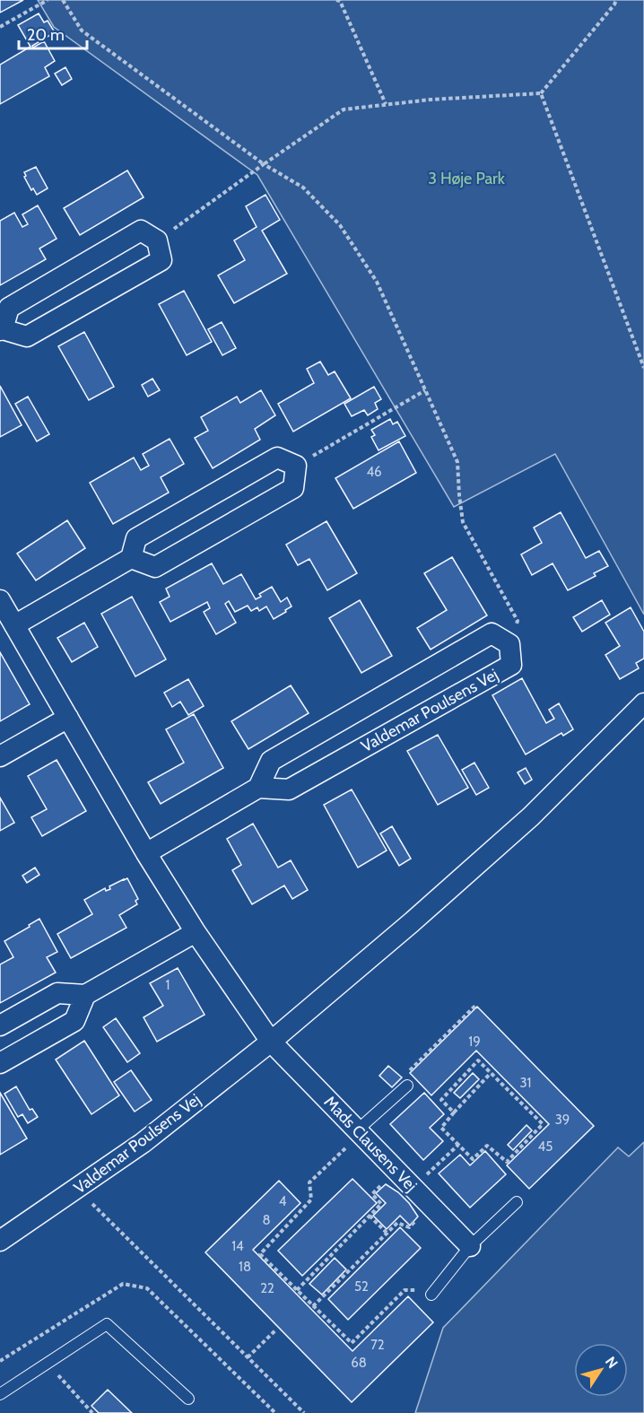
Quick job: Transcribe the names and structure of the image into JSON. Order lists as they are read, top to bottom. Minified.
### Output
{"streets":{"street":["Valdemar Poulsens Vej","Mads Clausens Vej"]},"crossings":[["Valdemar Poulsens Vej","Mads Clausens Vej"]],"parks":["3 Høje Park"],"house_numbers":["46","1","19","31","39","45","4","8","14","18","52","22","72","68"],"scale_bar":"20 m","north":"top right"}
